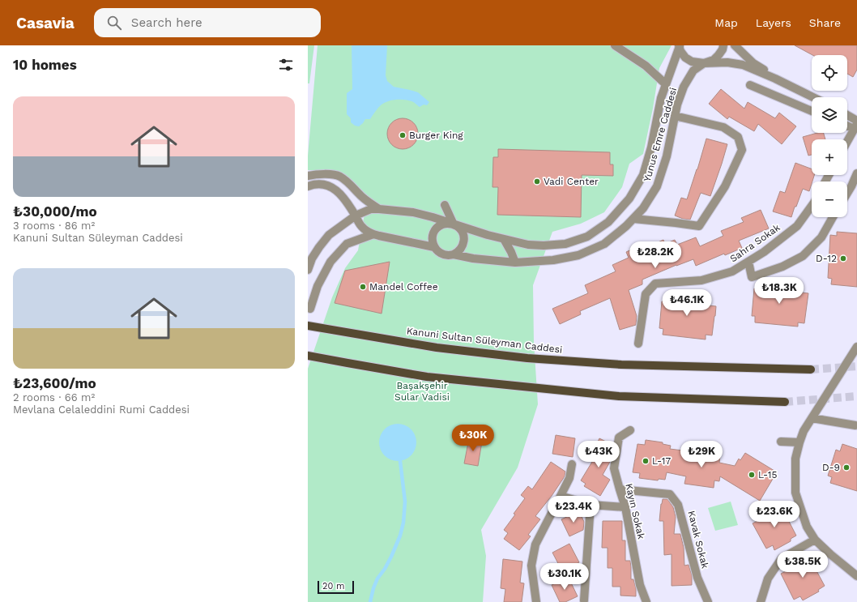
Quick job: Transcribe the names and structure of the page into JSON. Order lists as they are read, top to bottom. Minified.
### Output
{"streets":{"main road":["Kanuni Sultan Süleyman Caddesi"],"street":["Yunus Emre Caddesi","Sahra Sokak","Kayın Sokak","Kavak Sokak"]},"crossings":[["Kayın Sokak","Kavak Sokak"]],"parks":["Başakşehir Sular Vadisi"],"places":["Burger King","Vadi Center","D-12","Mandel Coffee","L-17","D-9","L-15"],"scale_bar":"20 m","page":{"header":"Casavia","search":"Search here","nav":["Map","Layers","Share"],"heading":"10 homes","map_buttons":["+","−"],"list":[{"name":"₺30,000/mo","note":"3 rooms · 86 m² · Kanuni Sultan Süleyman Caddesi"},{"name":"₺23,600/mo","note":"2 rooms · 66 m² · Mevlana Celaleddini Rumi Caddesi"}],"price":["₺28.2K","₺18.3K","₺46.1K","₺30K","₺43K","₺29K","₺23.4K","₺23.6K","₺38.5K","₺30.1K"],"scale":"20 m"}}
